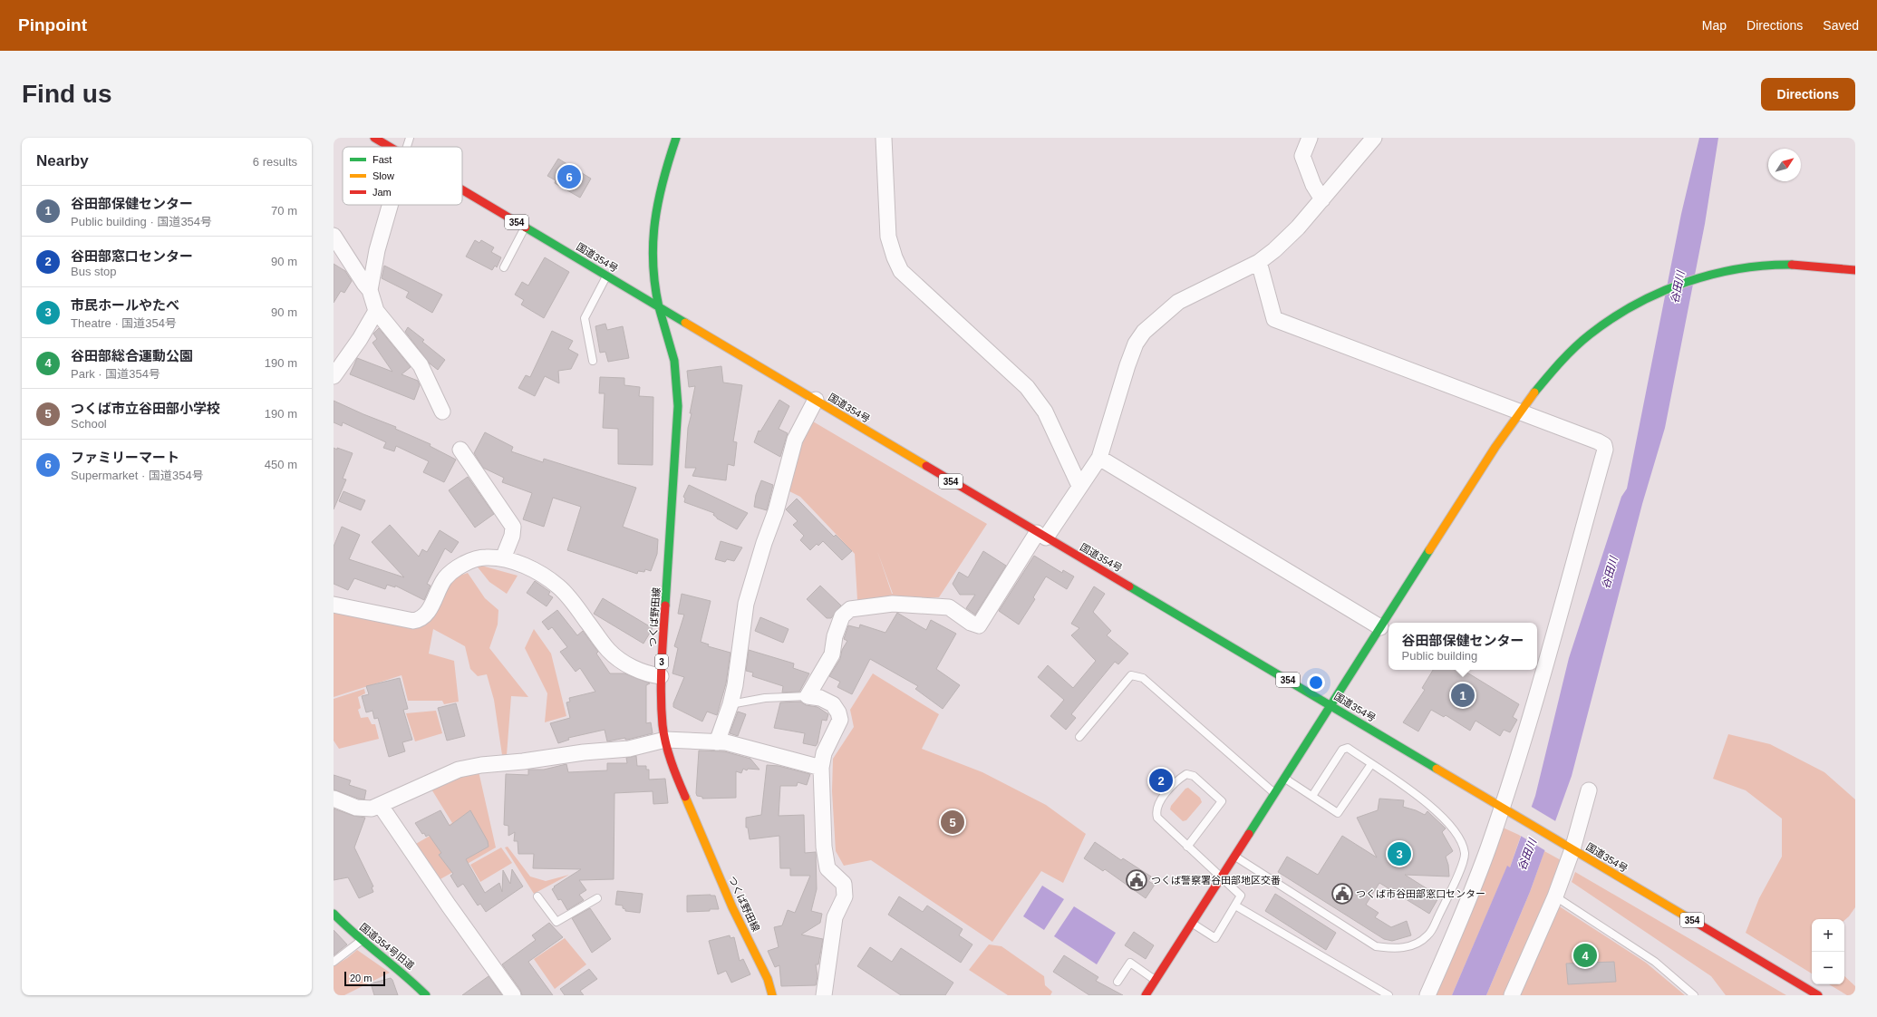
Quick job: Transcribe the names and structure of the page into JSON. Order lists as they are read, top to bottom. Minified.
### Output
{"streets":{"main road":["354","国道354号","つくば野田線","3","国道354号旧道"]},"crossings":[["国道354号","つくば野田線"]],"water":["谷田川"],"places":{"public building":["つくば警察署谷田部地区交番","つくば市谷田部窓口センター"]},"legend":["Fast","Slow","Jam"],"scale_bar":"20 m","north":"top right","page":{"header":"Pinpoint","nav":["Map","Directions","Saved"],"buttons":"Directions","title":"Find us","heading":["Nearby","6 results"],"pins":["6","1","2","5","3","4"],"list":[{"mark":"1","name":"谷田部保健センター","note":"Public building · 国道354号","value":"70 m"},{"mark":"2","name":"谷田部窓口センター","note":"Bus stop","value":"90 m"},{"mark":"3","name":"市民ホールやたべ","note":"Theatre · 国道354号","value":"90 m"},{"mark":"4","name":"谷田部総合運動公園","note":"Park · 国道354号","value":"190 m"},{"mark":"5","name":"つくば市立谷田部小学校","note":"School","value":"190 m"},{"mark":"6","name":"ファミリーマート","note":"Supermarket · 国道354号","value":"450 m"}],"popup":["谷田部保健センター","Public building"],"map_buttons":["+","−"],"scale":"20 m"}}
